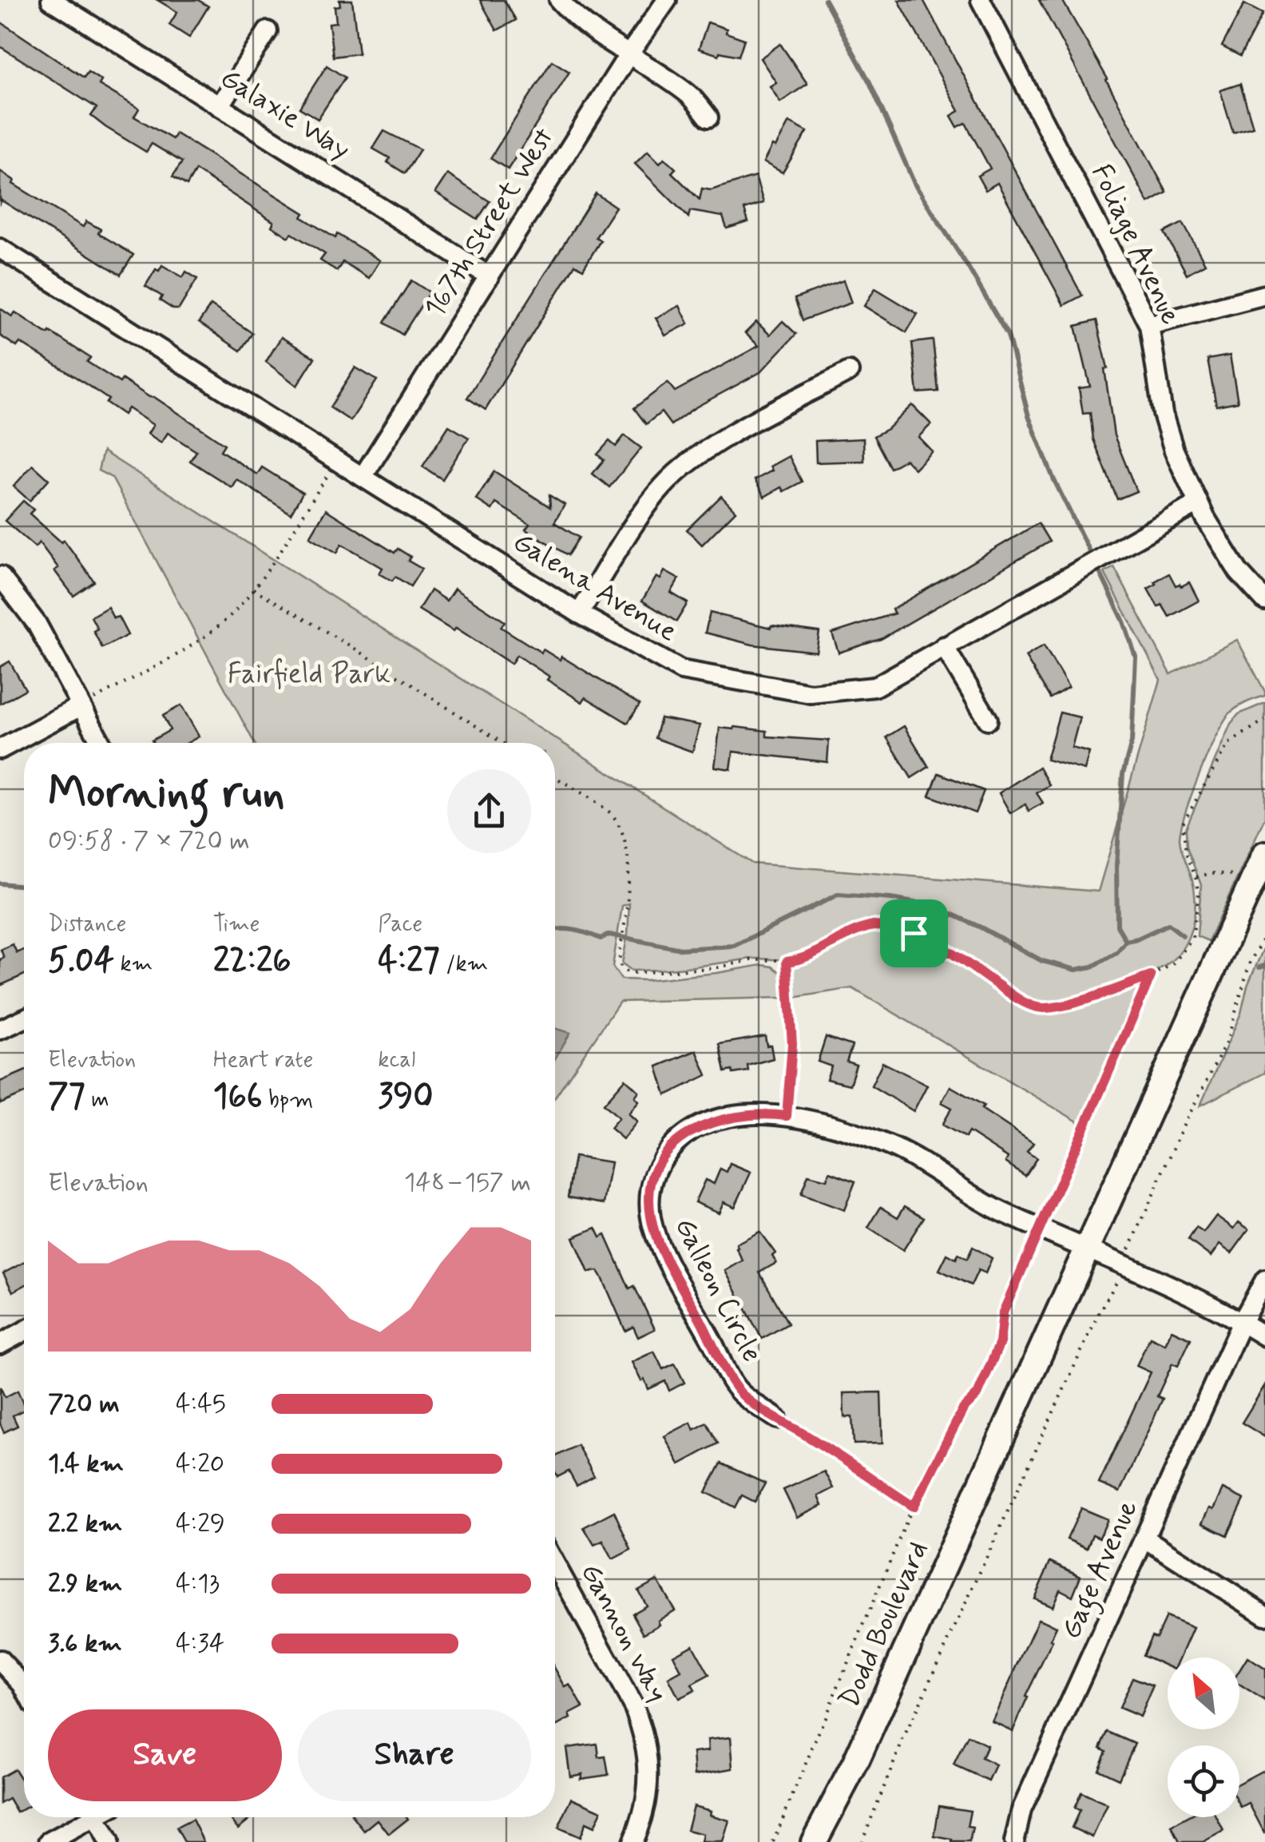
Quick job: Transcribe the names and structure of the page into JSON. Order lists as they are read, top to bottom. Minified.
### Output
{"streets":{"street":["Galaxie Way","167th Street West","Foliage Avenue","Galena Avenue","Galleon Circle","Gage Avenue","Dodd Boulevard","Gannon Way"]},"crossings":[["Galaxie Way","167th Street West"],["167th Street West","Galena Avenue"],["Foliage Avenue","Galena Avenue"],["Galleon Circle","Gage Avenue"],["Galleon Circle","Dodd Boulevard"]],"parks":["Fairfield Park"],"north":"top left","page":{"heading":["Morning run","09:58 · 7 × 720 m"],"stats":[["Distance","5.04 km"],["Time","22:26"],["Pace","4:27 /km"],["Elevation","77 m"],["Heart rate","166 bpm"],["kcal","390"]],"chart":["Elevation","148–157 m"],"list":[{"name":"720 m","note":"4:45"},{"name":"1.4 km","note":"4:20"},{"name":"2.2 km","note":"4:29"},{"name":"2.9 km","note":"4:13"},{"name":"3.6 km","note":"4:34"}],"buttons":["Save","Share"]}}
